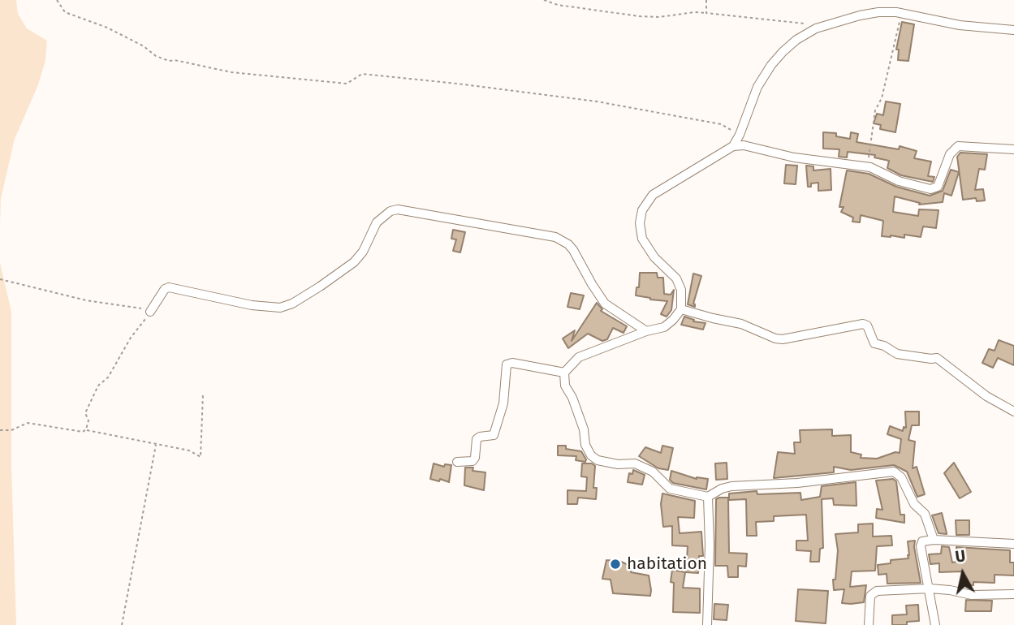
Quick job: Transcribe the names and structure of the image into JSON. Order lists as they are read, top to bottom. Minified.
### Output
{"places":["habitation"],"north":"top"}
